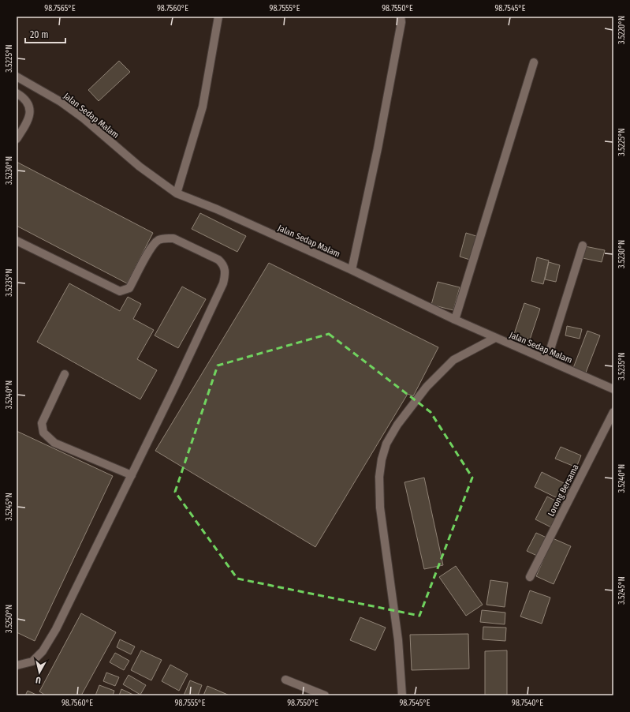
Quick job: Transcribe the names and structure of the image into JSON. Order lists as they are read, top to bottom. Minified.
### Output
{"streets":{"street":["Jalan Sedap Malam","Lorong Bersama"]},"scale_bar":"20 m","north":"bottom","coordinates":["98.7565°E","98.7560°E","98.7555°E","98.7550°E","98.7545°E","3.5220°N","3.5225°N","3.5230°N","3.5235°N","3.5240°N","3.5245°N","3.5250°N","98.7540°E"]}
